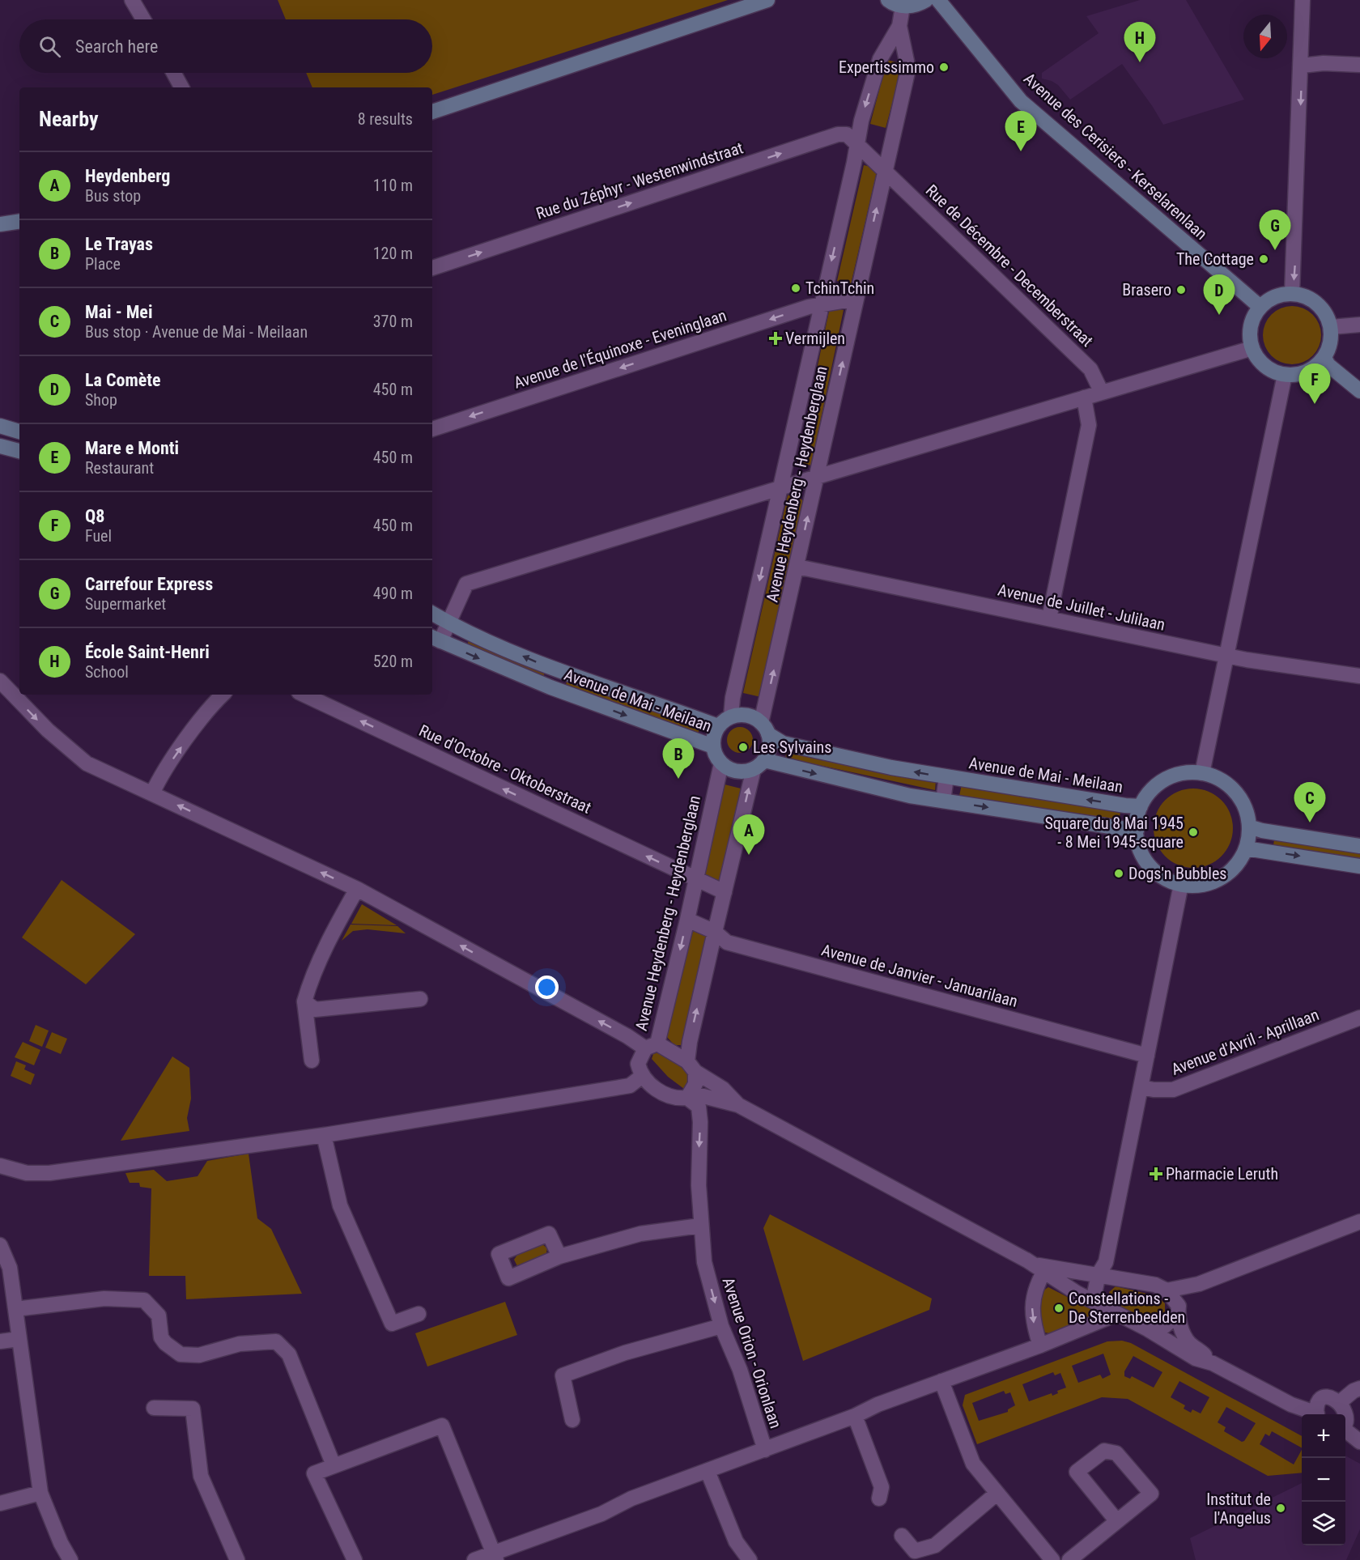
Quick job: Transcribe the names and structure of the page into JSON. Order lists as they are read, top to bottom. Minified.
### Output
{"streets":{"street":["Avenue des Cerisiers - Kerselarenlaan","Rue du Zéphyr - Westenwindstraat","Rue de Décembre - Decemberstraat","Avenue de l'Équinoxe - Eveninglaan","Avenue Heydenberg - Heydenberglaan","Avenue de Juillet - Julilaan","Avenue de Mai - Meilaan","Rue d'Octobre - Oktoberstraat","Avenue de Janvier - Januarilaan","Avenue d'Avril - Aprillaan","Avenue Orion - Orionlaan"]},"crossings":[["Rue du Zéphyr - Westenwindstraat","Rue de Décembre - Decemberstraat"],["Rue du Zéphyr - Westenwindstraat","Avenue Heydenberg - Heydenberglaan"],["Rue de Décembre - Decemberstraat","Avenue Heydenberg - Heydenberglaan"],["Avenue de l'Équinoxe - Eveninglaan","Avenue Heydenberg - Heydenberglaan"],["Avenue Heydenberg - Heydenberglaan","Avenue de Juillet - Julilaan"],["Avenue Heydenberg - Heydenberglaan","Avenue de Mai - Meilaan"],["Avenue Heydenberg - Heydenberglaan","Rue d'Octobre - Oktoberstraat"],["Avenue Heydenberg - Heydenberglaan","Avenue de Janvier - Januarilaan"]],"one_way":["Rue du Zéphyr - Westenwindstraat","Avenue de l'Équinoxe - Eveninglaan","Rue d'Octobre - Oktoberstraat","Avenue Orion - Orionlaan"],"places":{"other":["Expertissimmo","The Cottage","TchinTchin","Brasero","Les Sylvains","Square du 8 Mai 1945 - 8 Mei 1945-square","Dogs'n Bubbles","Constellations - De Sterrenbeelden","Institut de l'Angelus"],"health":["Vermijlen","Pharmacie Leruth"]},"north":"bottom","page":{"search":"Search here","pins":["H","E","G","D","F","B","C","A"],"heading":["Nearby","8 results"],"list":[{"mark":"A","name":"Heydenberg","note":"Bus stop","value":"110 m"},{"mark":"B","name":"Le Trayas","note":"Place","value":"120 m"},{"mark":"C","name":"Mai - Mei","note":"Bus stop · Avenue de Mai - Meilaan","value":"370 m"},{"mark":"D","name":"La Comète","note":"Shop","value":"450 m"},{"mark":"E","name":"Mare e Monti","note":"Restaurant","value":"450 m"},{"mark":"F","name":"Q8","note":"Fuel","value":"450 m"},{"mark":"G","name":"Carrefour Express","note":"Supermarket","value":"490 m"},{"mark":"H","name":"École Saint-Henri","note":"School","value":"520 m"}],"map_buttons":["+","−"]}}
